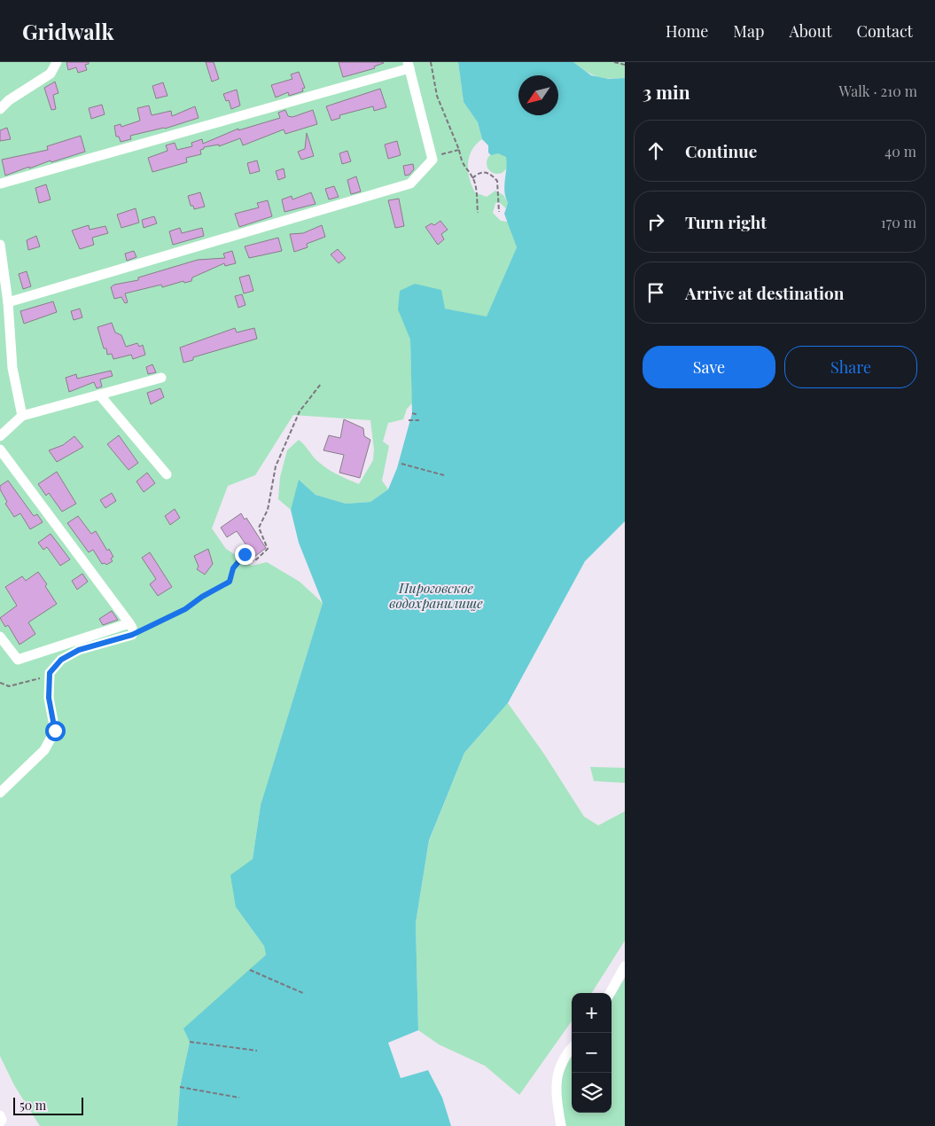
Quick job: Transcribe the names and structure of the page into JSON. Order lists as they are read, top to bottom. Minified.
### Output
{"water":["Пироговское водохранилище"],"scale_bar":"50 m","north":"bottom left","page":{"header":"Gridwalk","nav":["Home","Map","About","Contact"],"heading":["3 min","Walk · 210 m"],"list":[["Continue","40 m"],["Turn right","170 m"],"Arrive at destination"],"buttons":["Save","Share"],"map_buttons":["+","−"],"scale":"50 m"}}
